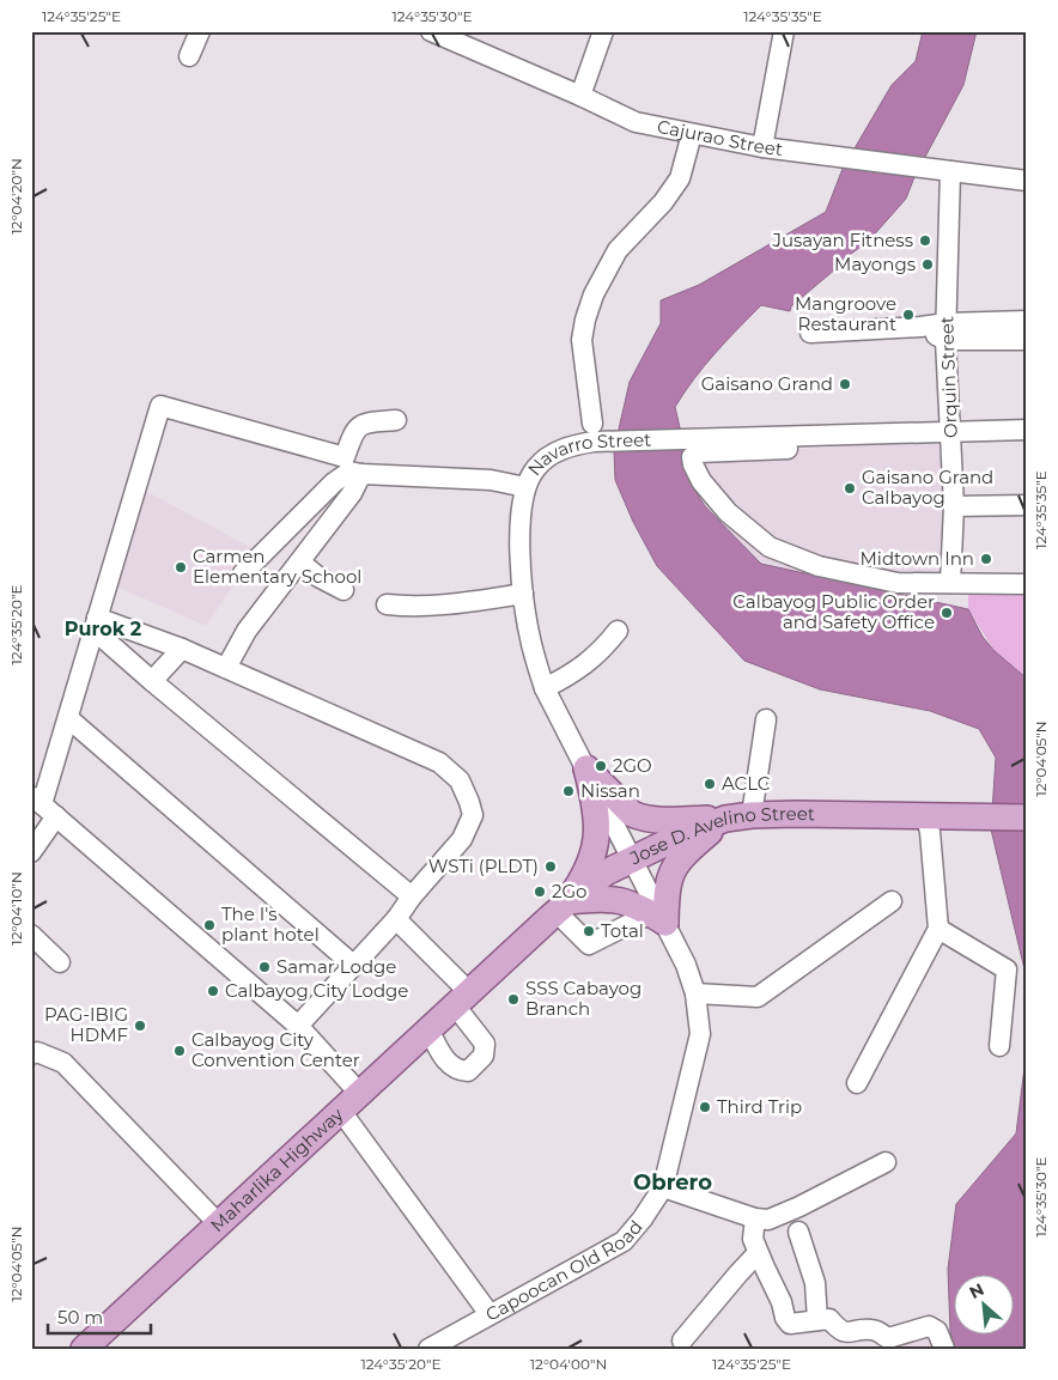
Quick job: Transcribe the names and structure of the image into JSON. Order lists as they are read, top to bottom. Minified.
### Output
{"streets":{"main road":["Jose D. Avelino Street","Maharlika Highway"],"street":["Cajurao Street","Orquin Street","Navarro Street","Capoocan Old Road"]},"crossings":[["Cajurao Street","Orquin Street"],["Orquin Street","Navarro Street"],["Navarro Street","Jose D. Avelino Street"],["Navarro Street","Capoocan Old Road"],["Jose D. Avelino Street","Maharlika Highway"],["Jose D. Avelino Street","Capoocan Old Road"]],"districts":["Purok 2","Obrero"],"places":["Jusayan Fitness","Mayongs","Mangroove Restaurant","Gaisano Grand","Gaisano Grand Calbayog","Midtown Inn","Carmen Elementary School","Calbayog Public Order and Safety Office","2GO","ACLC","Nissan","WSTi (PLDT)","2Go","The I's plant hotel","Total","Samar Lodge","Calbayog City Lodge","SSS Cabayog Branch","PAG-IBIG HDMF","Calbayog City Convention Center","Third Trip"],"scale_bar":"50 m","north":"top left","coordinates":["124°35'25\"E","124°35'30\"E","124°35'35\"E","12°04'20\"N","124°35'20\"E","12°04'05\"N","12°04'10\"N","12°04'00\"N"]}
